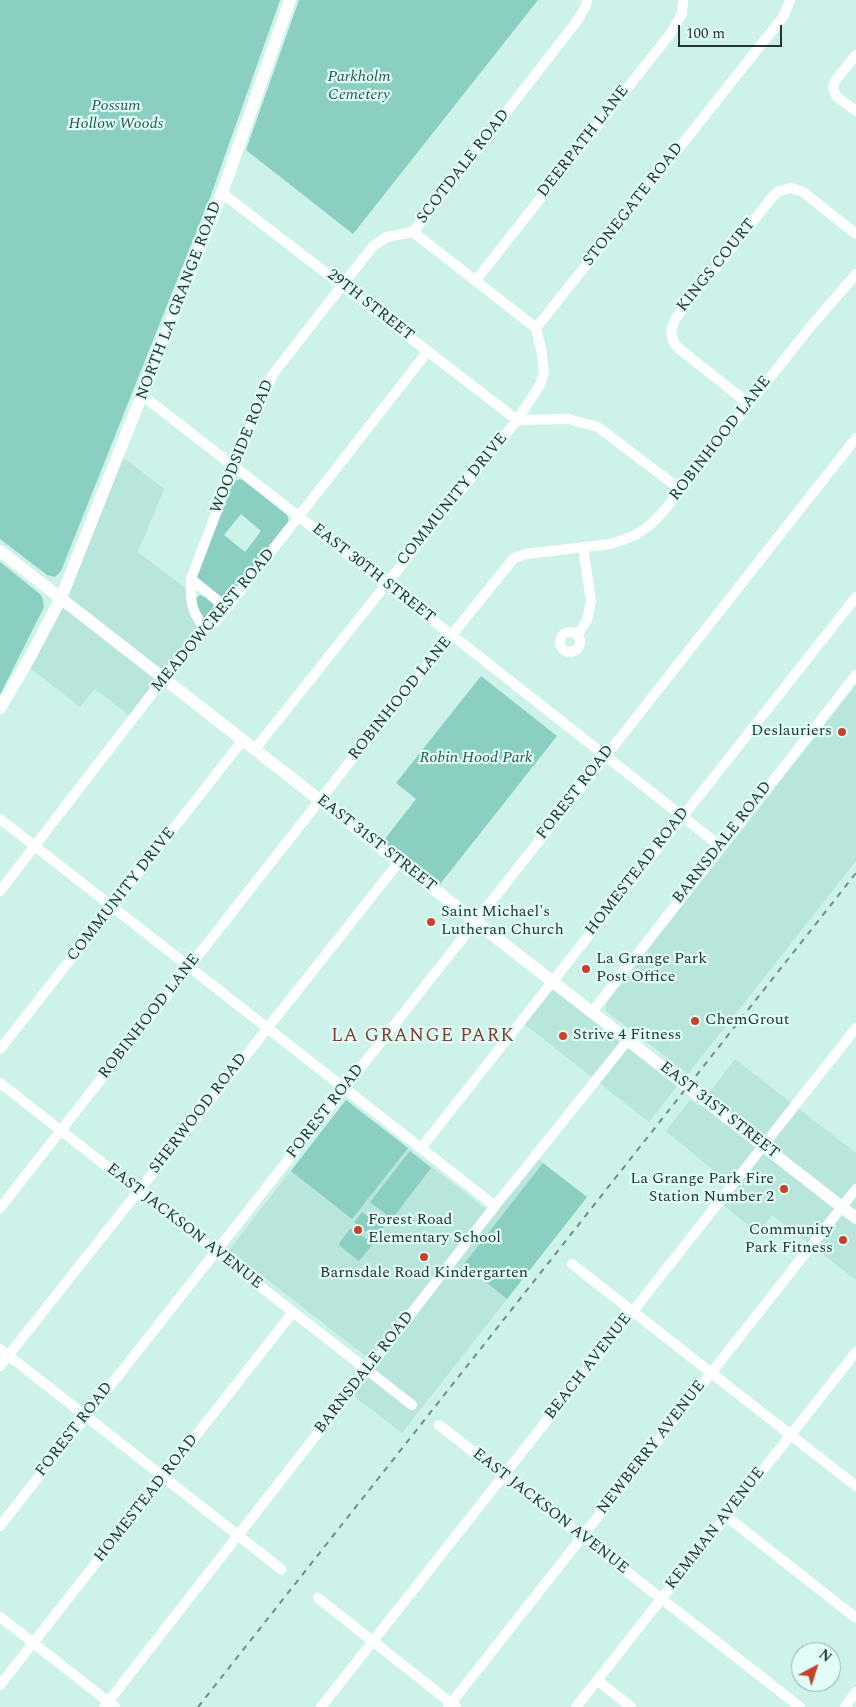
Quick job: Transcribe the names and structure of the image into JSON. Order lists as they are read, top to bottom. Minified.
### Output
{"streets":{"main road":["NORTH LA GRANGE ROAD","EAST 31ST STREET"],"street":["DEERPATH LANE","SCOTDALE ROAD","STONEGATE ROAD","KINGS COURT","29TH STREET","ROBINHOOD LANE","WOODSIDE ROAD","COMMUNITY DRIVE","EAST 30TH STREET","MEADOWCREST ROAD","FOREST ROAD","BARNSDALE ROAD","HOMESTEAD ROAD","SHERWOOD ROAD","EAST JACKSON AVENUE","BEACH AVENUE","NEWBERRY AVENUE","KEMMAN AVENUE"]},"crossings":[["DEERPATH LANE","SCOTDALE ROAD"],["SCOTDALE ROAD","STONEGATE ROAD"],["SCOTDALE ROAD","WOODSIDE ROAD"],["KINGS COURT","ROBINHOOD LANE"],["NORTH LA GRANGE ROAD","29TH STREET"],["NORTH LA GRANGE ROAD","EAST 30TH STREET"],["NORTH LA GRANGE ROAD","EAST 31ST STREET"],["29TH STREET","WOODSIDE ROAD"],["29TH STREET","COMMUNITY DRIVE"],["29TH STREET","MEADOWCREST ROAD"],["ROBINHOOD LANE","COMMUNITY DRIVE"],["ROBINHOOD LANE","EAST 30TH STREET"],["ROBINHOOD LANE","EAST 31ST STREET"],["ROBINHOOD LANE","EAST JACKSON AVENUE"],["WOODSIDE ROAD","EAST 30TH STREET"],["WOODSIDE ROAD","MEADOWCREST ROAD"],["COMMUNITY DRIVE","EAST 30TH STREET"],["COMMUNITY DRIVE","EAST 31ST STREET"],["EAST 30TH STREET","MEADOWCREST ROAD"],["EAST 30TH STREET","FOREST ROAD"],["EAST 30TH STREET","BARNSDALE ROAD"],["EAST 30TH STREET","HOMESTEAD ROAD"],["MEADOWCREST ROAD","EAST 31ST STREET"],["FOREST ROAD","EAST 31ST STREET"],["FOREST ROAD","EAST JACKSON AVENUE"],["BARNSDALE ROAD","EAST 31ST STREET"],["BARNSDALE ROAD","EAST JACKSON AVENUE"],["EAST 31ST STREET","HOMESTEAD ROAD"],["EAST 31ST STREET","SHERWOOD ROAD"],["EAST 31ST STREET","BEACH AVENUE"],["EAST 31ST STREET","NEWBERRY AVENUE"],["HOMESTEAD ROAD","EAST JACKSON AVENUE"],["SHERWOOD ROAD","EAST JACKSON AVENUE"],["EAST JACKSON AVENUE","BEACH AVENUE"],["EAST JACKSON AVENUE","NEWBERRY AVENUE"],["EAST JACKSON AVENUE","KEMMAN AVENUE"]],"districts":["LA GRANGE PARK"],"parks":["Parkholm Cemetery","Possum Hollow Woods","Robin Hood Park"],"places":["Deslauriers","Saint Michael's Lutheran Church","La Grange Park Post Office","ChemGrout","Strive 4 Fitness","La Grange Park Fire Station Number 2","Forest Road Elementary School","Community Park Fitness","Barnsdale Road Kindergarten"],"scale_bar":"100 m","north":"top right"}
